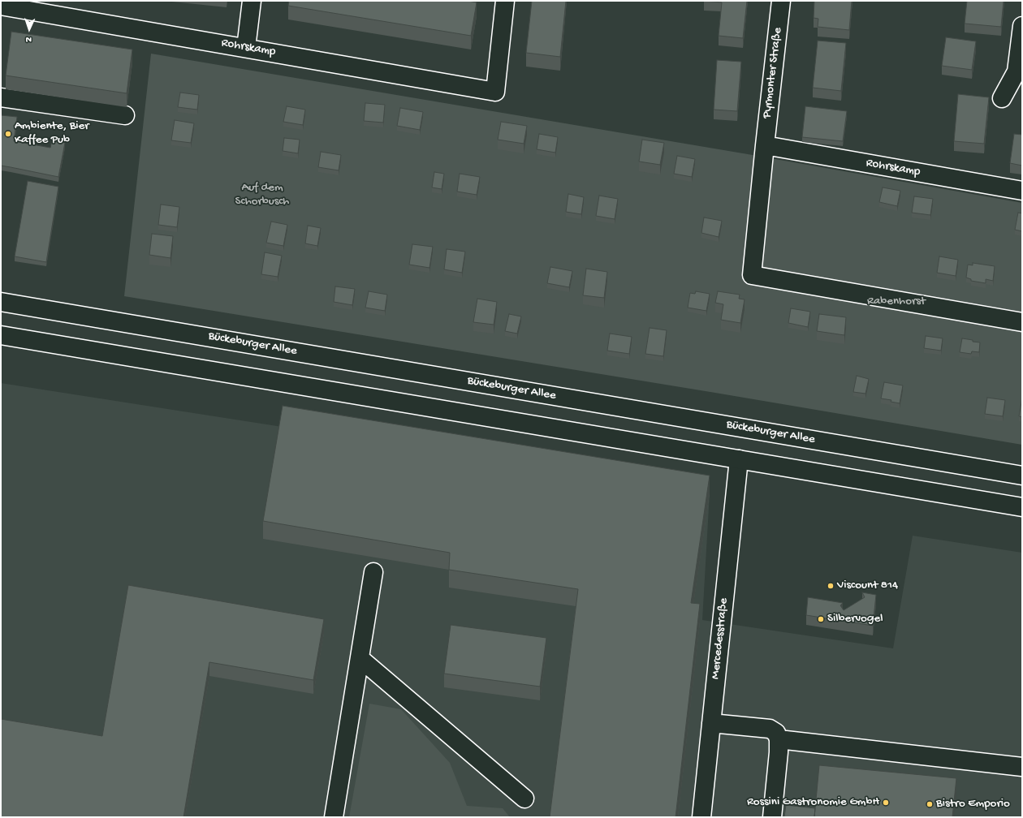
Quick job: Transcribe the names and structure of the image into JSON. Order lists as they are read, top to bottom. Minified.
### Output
{"streets":{"main road":["Rohrskamp","Pyrmonter Straße","Bückeburger Allee","Mercedesstraße"]},"crossings":[["Rohrskamp","Pyrmonter Straße"]],"parks":["Auf dem Schorbusch","Rabenhorst"],"places":["Ambiente, Bier Kaffee Pub","Viscount 814","Silbervogel","Rossini Gastronomie GmbH","Bistro Emporio"],"north":"bottom"}
